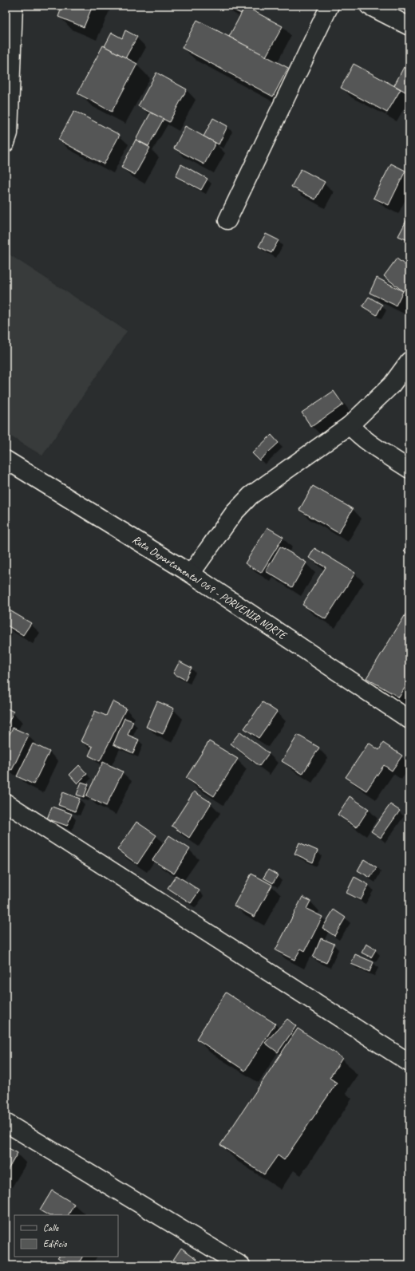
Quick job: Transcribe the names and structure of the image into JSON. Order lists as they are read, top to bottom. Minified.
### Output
{"streets":{"street":["Ruta Departamental 069 - PORVENIR NORTE"]},"legend":["Calle","Edificio"]}
